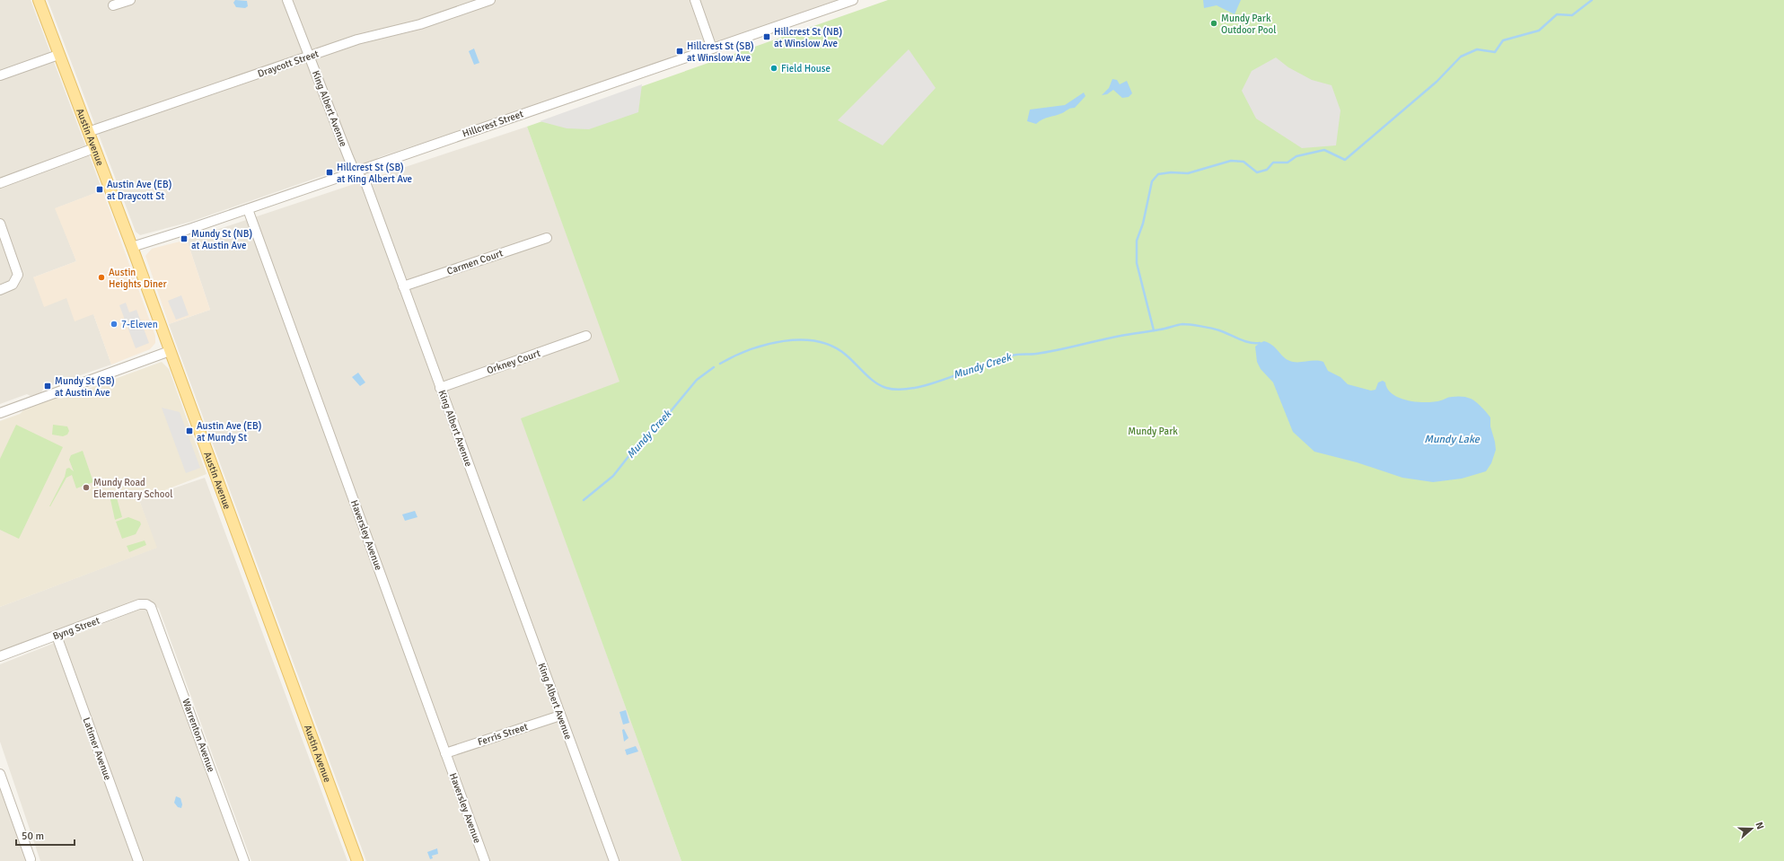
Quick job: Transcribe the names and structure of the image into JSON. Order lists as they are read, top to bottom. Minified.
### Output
{"streets":{"main road":["Austin Avenue"],"street":["Draycott Street","King Albert Avenue","Hillcrest Street","Carmen Court","Orkney Court","Haversley Avenue","Byng Street","Ferris Street","Warrenton Avenue","Latimer Avenue"]},"crossings":[["Draycott Street","King Albert Avenue"],["Draycott Street","Austin Avenue"],["King Albert Avenue","Hillcrest Street"],["King Albert Avenue","Carmen Court"],["King Albert Avenue","Orkney Court"],["King Albert Avenue","Ferris Street"],["Hillcrest Street","Austin Avenue"],["Hillcrest Street","Haversley Avenue"],["Haversley Avenue","Ferris Street"],["Byng Street","Warrenton Avenue"],["Byng Street","Latimer Avenue"]],"water":["Mundy Creek","Mundy Lake"],"parks":["Mundy Park"],"places":{"other":["Mundy Park Outdoor Pool","Field House","Austin Heights Diner","7-Eleven","Mundy Road Elementary School"],"transit":["Hillcrest St (NB) at Winslow Ave","Hillcrest St (SB) at Winslow Ave","Hillcrest St (SB) at King Albert Ave","Austin Ave (EB) at Draycott St","Mundy St (NB) at Austin Ave","Mundy St (SB) at Austin Ave","Austin Ave (EB) at Mundy St"]},"scale_bar":"50 m","north":"right"}
